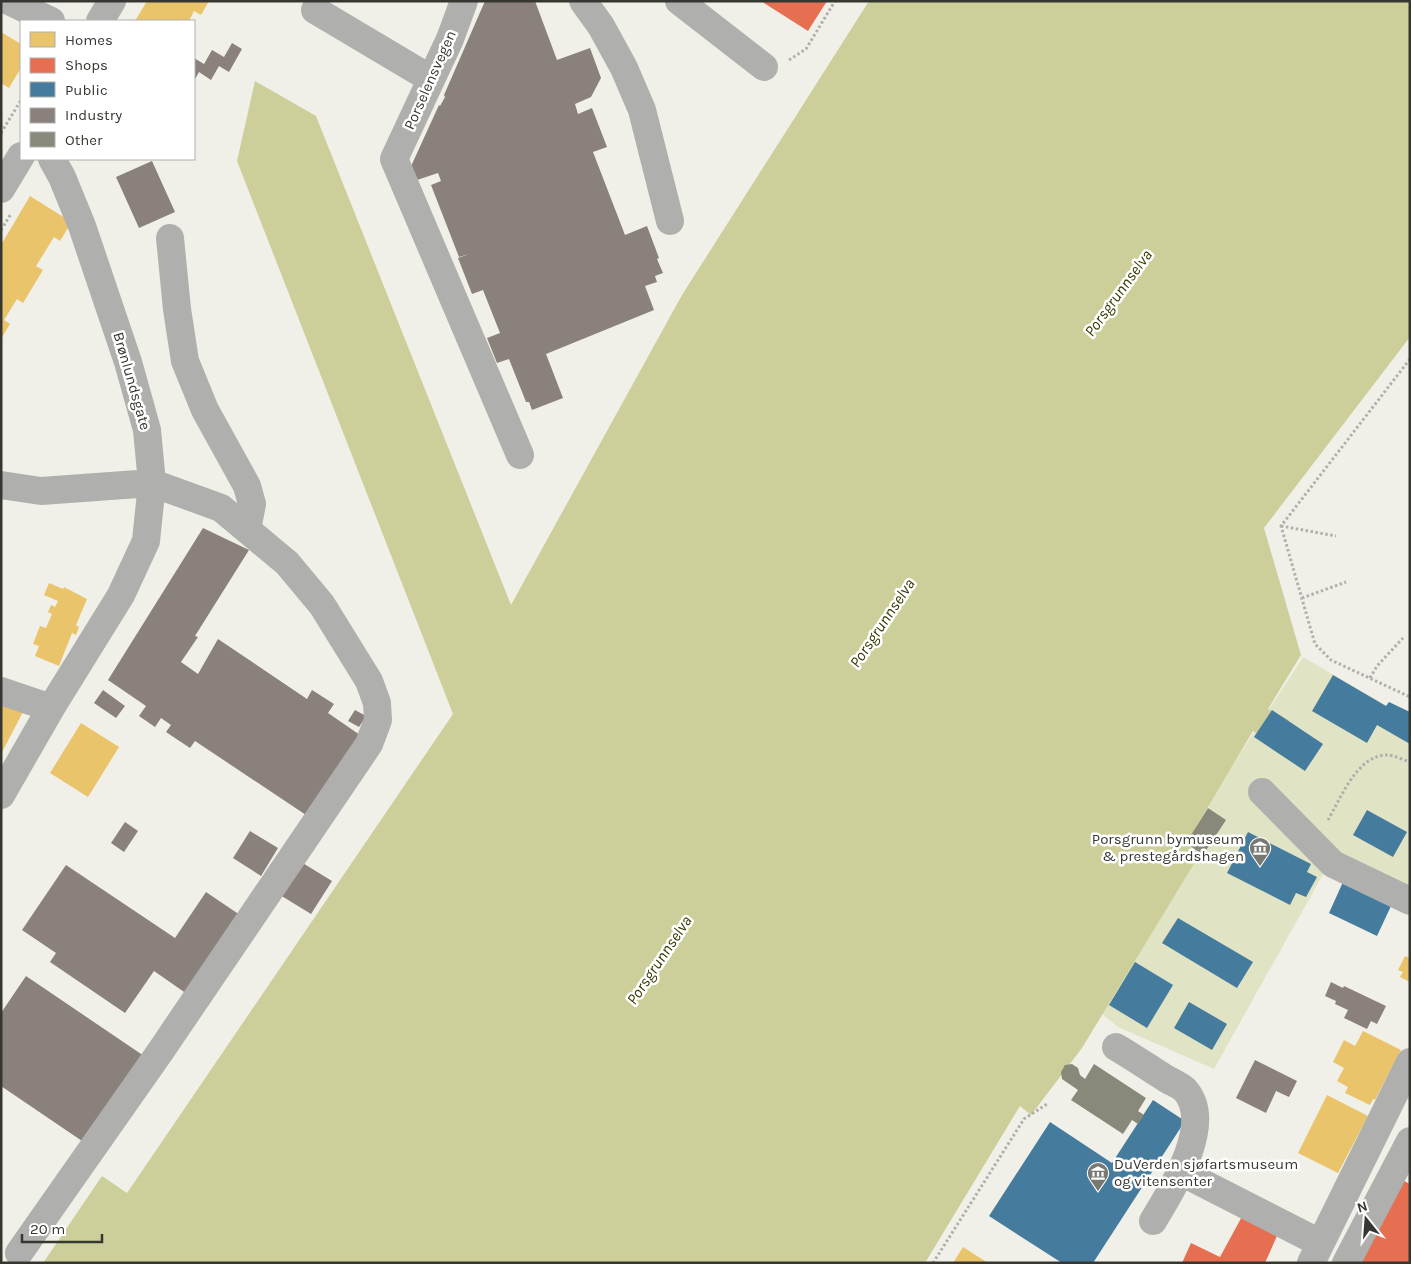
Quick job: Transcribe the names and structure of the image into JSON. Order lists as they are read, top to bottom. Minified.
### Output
{"streets":{"street":["Porselensvegen","Brønlundsgate"]},"water":["Porsgrunnselva"],"places":{"museum":["Porsgrunn bymuseum & prestegårdshagen","DuVerden sjøfartsmuseum og vitensenter"]},"legend":["Homes","Shops","Public","Industry","Other"],"scale_bar":"20 m","north":"top"}
